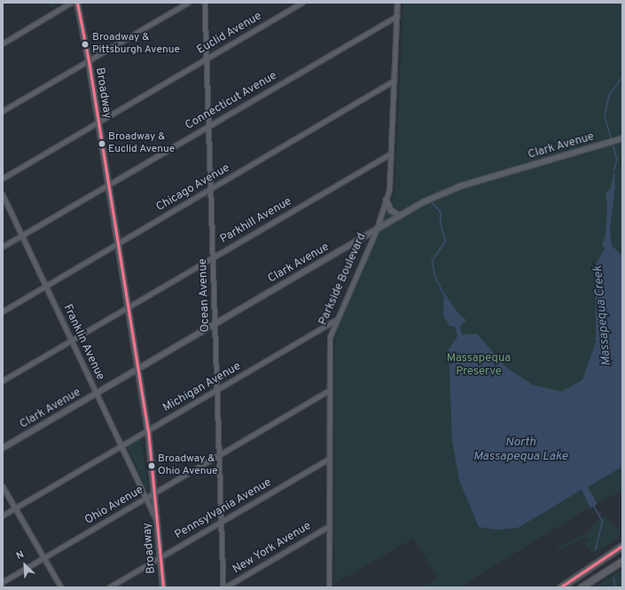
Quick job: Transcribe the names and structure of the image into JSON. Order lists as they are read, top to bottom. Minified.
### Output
{"streets":{"main road":["Broadway"],"street":["Euclid Avenue","Connecticut Avenue","Clark Avenue","Chicago Avenue","Parkhill Avenue","Parkside Boulevard","Ocean Avenue","Franklin Avenue","Michigan Avenue","Ohio Avenue","Pennsylvania Avenue","New York Avenue"]},"crossings":[["Euclid Avenue","Broadway"],["Euclid Avenue","Ocean Avenue"],["Broadway","Connecticut Avenue"],["Broadway","Clark Avenue"],["Broadway","Chicago Avenue"],["Broadway","Parkhill Avenue"],["Broadway","Franklin Avenue"],["Broadway","Michigan Avenue"],["Broadway","Ohio Avenue"],["Broadway","Pennsylvania Avenue"],["Connecticut Avenue","Parkside Boulevard"],["Connecticut Avenue","Ocean Avenue"],["Connecticut Avenue","Franklin Avenue"],["Clark Avenue","Parkside Boulevard"],["Clark Avenue","Ocean Avenue"],["Clark Avenue","Franklin Avenue"],["Chicago Avenue","Parkside Boulevard"],["Chicago Avenue","Ocean Avenue"],["Chicago Avenue","Franklin Avenue"],["Parkhill Avenue","Parkside Boulevard"],["Parkhill Avenue","Ocean Avenue"],["Parkhill Avenue","Franklin Avenue"],["Parkside Boulevard","Michigan Avenue"],["Parkside Boulevard","Ohio Avenue"],["Parkside Boulevard","Pennsylvania Avenue"],["Parkside Boulevard","New York Avenue"],["Ocean Avenue","Michigan Avenue"],["Ocean Avenue","Ohio Avenue"],["Ocean Avenue","Pennsylvania Avenue"],["Ocean Avenue","New York Avenue"],["Franklin Avenue","Michigan Avenue"],["Franklin Avenue","Ohio Avenue"]],"water":["Massapequa Creek","North Massapequa Lake"],"parks":["Massapequa Preserve"],"places":["Broadway & Pittsburgh Avenue","Broadway & Euclid Avenue","Broadway & Ohio Avenue"],"north":"top left"}
